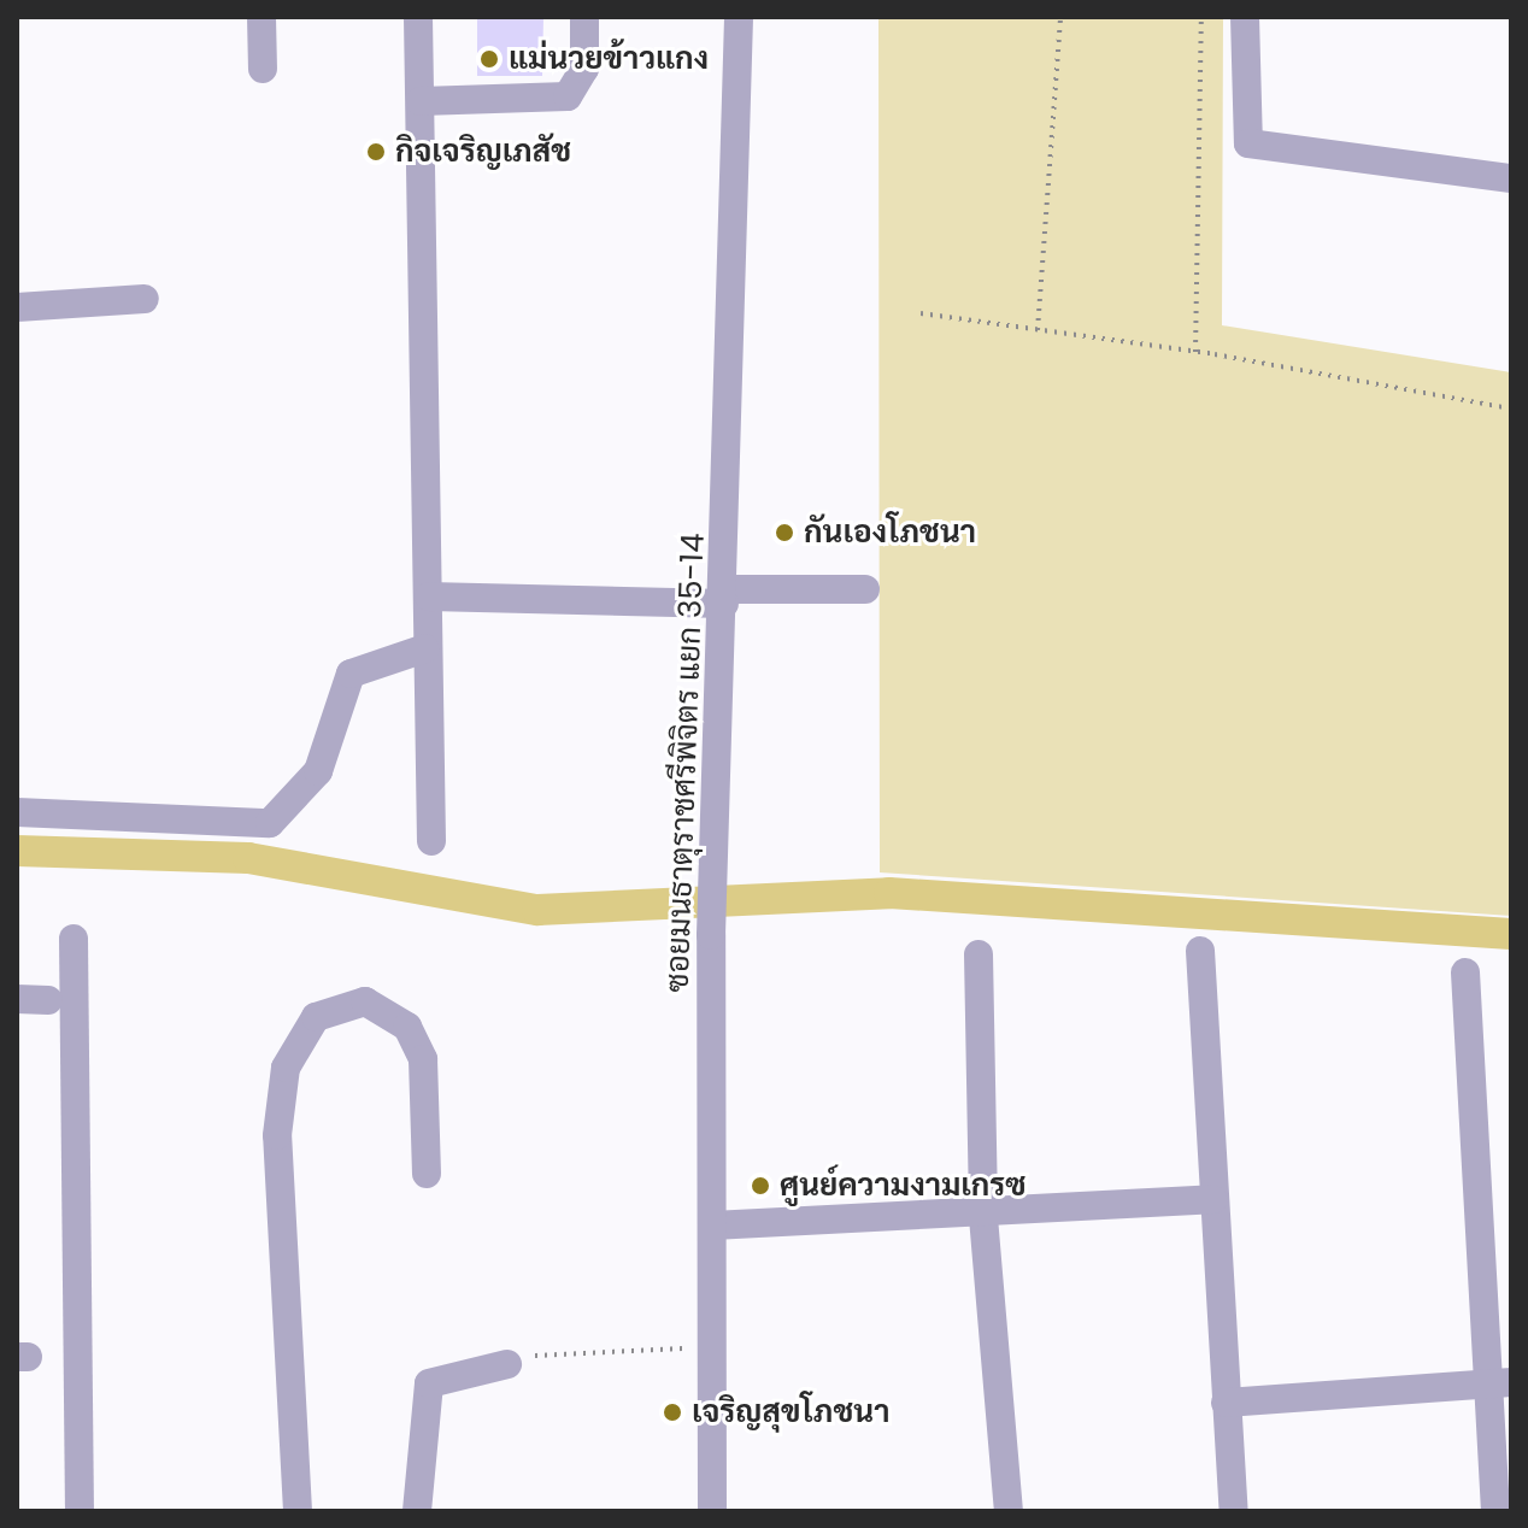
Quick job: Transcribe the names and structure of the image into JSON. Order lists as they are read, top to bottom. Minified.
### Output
{"streets":{"street":["ซอยมนธาตุราชศรีพิจิตร แยก 35-14"]},"places":["แม่นวยข้าวแกง","กิจเจริญเภสัช","กันเองโภชนา","ศูนย์ความงามเกรซ","เจริญสุขโภชนา"]}
